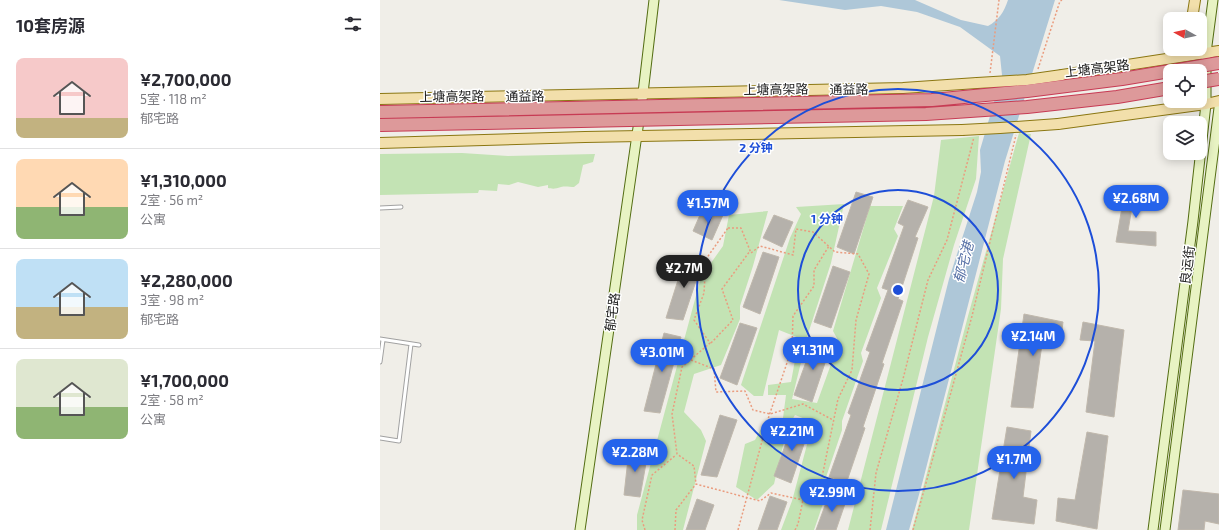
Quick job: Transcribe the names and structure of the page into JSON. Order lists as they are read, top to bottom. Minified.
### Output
{"streets":{"highway":["上塘高架路"],"main road":["通益路","良运街","郁宅路"]},"crossings":[["通益路","郁宅路"]],"water":["郁宅港"],"north":"left","page":{"heading":"10套房源","list":[{"name":"¥2,700,000","note":"5室 · 118 m² · 郁宅路"},{"name":"¥1,310,000","note":"2室 · 56 m² · 公寓"},{"name":"¥2,280,000","note":"3室 · 98 m² · 郁宅路"},{"name":"¥1,700,000","note":"2室 · 58 m² · 公寓"}],"price":["¥2.68M","¥1.57M","¥2.7M","¥2.14M","¥1.31M","¥3.01M","¥2.21M","¥2.28M","¥1.7M","¥2.99M"]},"rings":["2 分钟","1 分钟"]}
